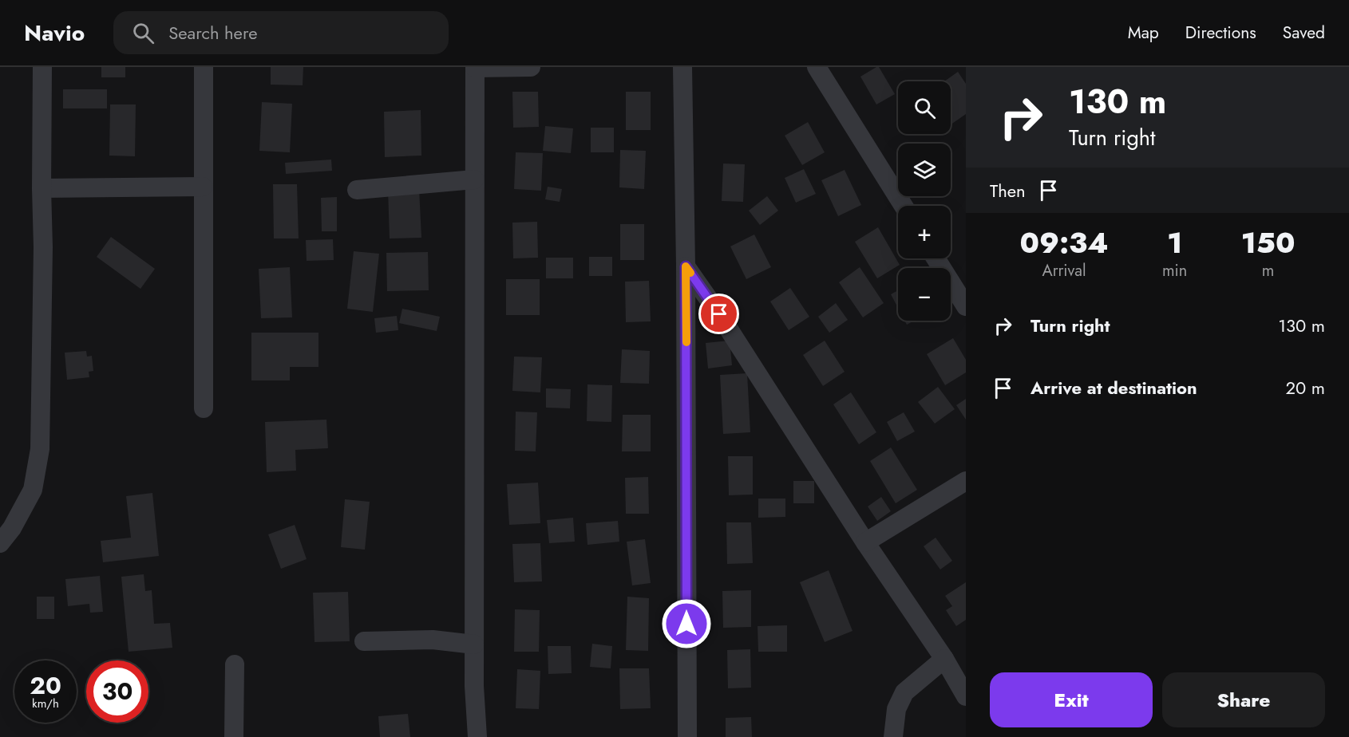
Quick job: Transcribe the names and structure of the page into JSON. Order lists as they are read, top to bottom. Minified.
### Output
{"page":{"header":"Navio","search":"Search here","nav":["Map","Directions","Saved"],"turn":["130 m","Turn right"],"map_buttons":["+","−"],"then":"Then","eta":["09:34","Arrival","1","min","150","m"],"list":[{"name":"Turn right","value":"130 m"},{"name":"Arrive at destination","value":"20 m"}],"speed":"20 km/h","limit":"30","buttons":["Exit","Share"]}}
